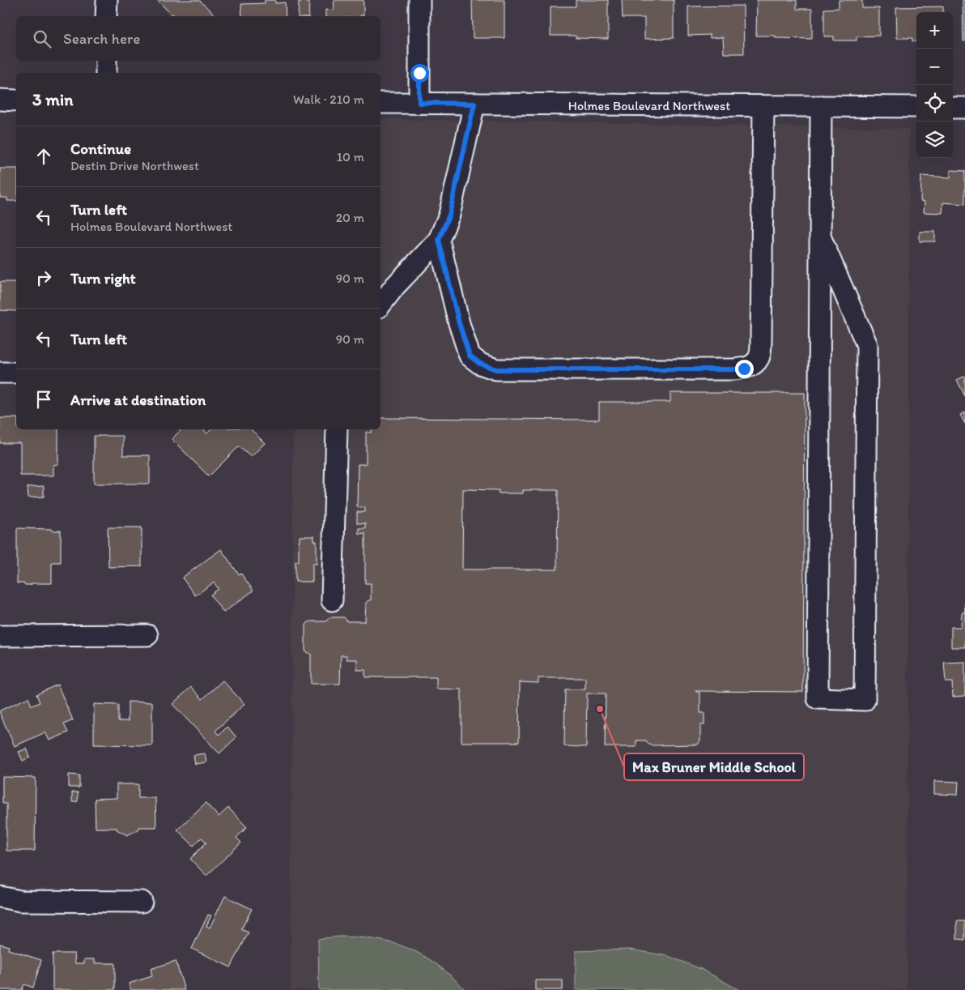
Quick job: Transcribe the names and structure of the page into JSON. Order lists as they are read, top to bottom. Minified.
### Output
{"streets":{"street":["Holmes Boulevard Northwest"]},"places":["Max Bruner Middle School"],"page":{"map_buttons":["+","−"],"search":"Search here","heading":["3 min","Walk · 210 m"],"list":[["Continue","Destin Drive Northwest","10 m"],["Turn left","Holmes Boulevard Northwest","20 m"],["Turn right","90 m"],["Turn left","90 m"],"Arrive at destination"]}}
